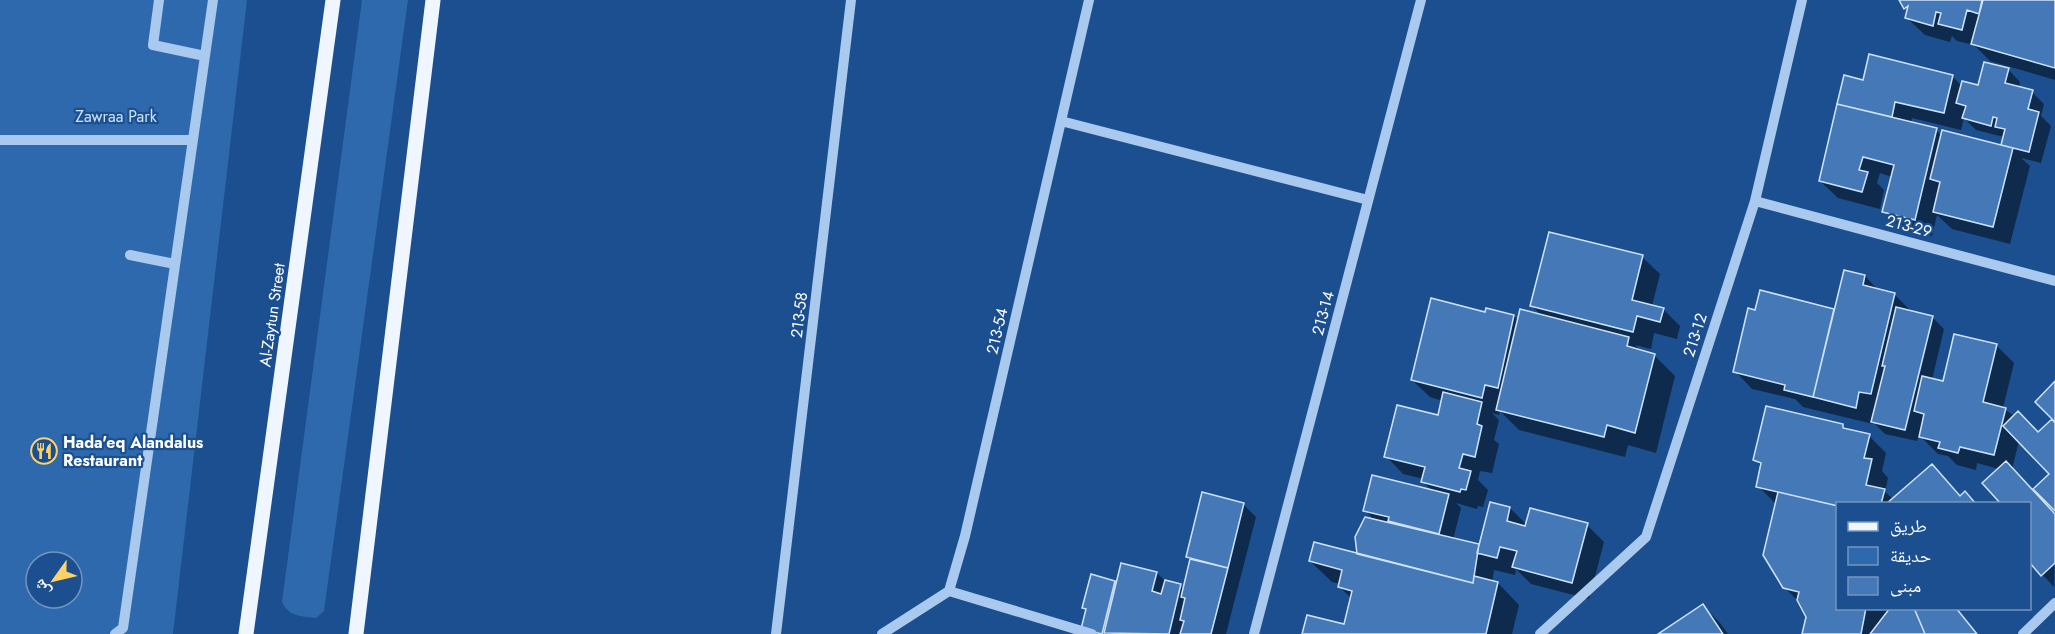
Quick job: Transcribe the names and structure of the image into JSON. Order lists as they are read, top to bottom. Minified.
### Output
{"streets":{"main road":["Al-Zaytun Street"],"street":["213-29","213-14","213-58","213-54","213-12"]},"crossings":[["213-29","213-12"]],"parks":["Zawraa Park"],"places":{"restaurant":["Hada'eq Alandalus Restaurant"]},"legend":["طريق","حديقة","مبنى"],"north":"bottom left"}
